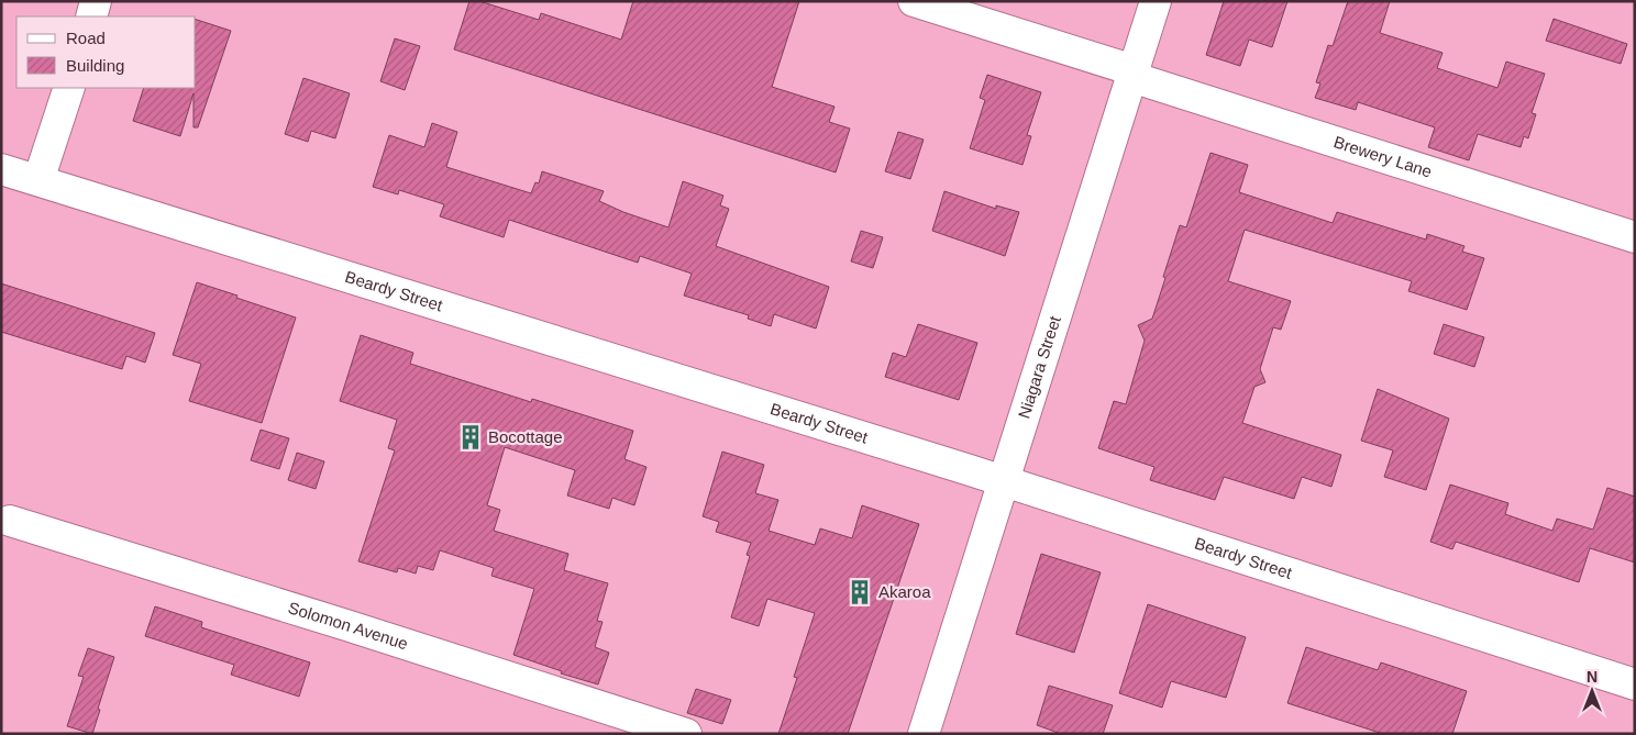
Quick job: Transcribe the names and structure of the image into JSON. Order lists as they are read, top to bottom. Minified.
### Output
{"streets":{"street":["Brewery Lane","Beardy Street","Niagara Street","Solomon Avenue"]},"crossings":[["Brewery Lane","Niagara Street"],["Beardy Street","Niagara Street"]],"places":{"building":["Bocottage","Akaroa"]},"legend":["Road","Building"],"north":"top"}
